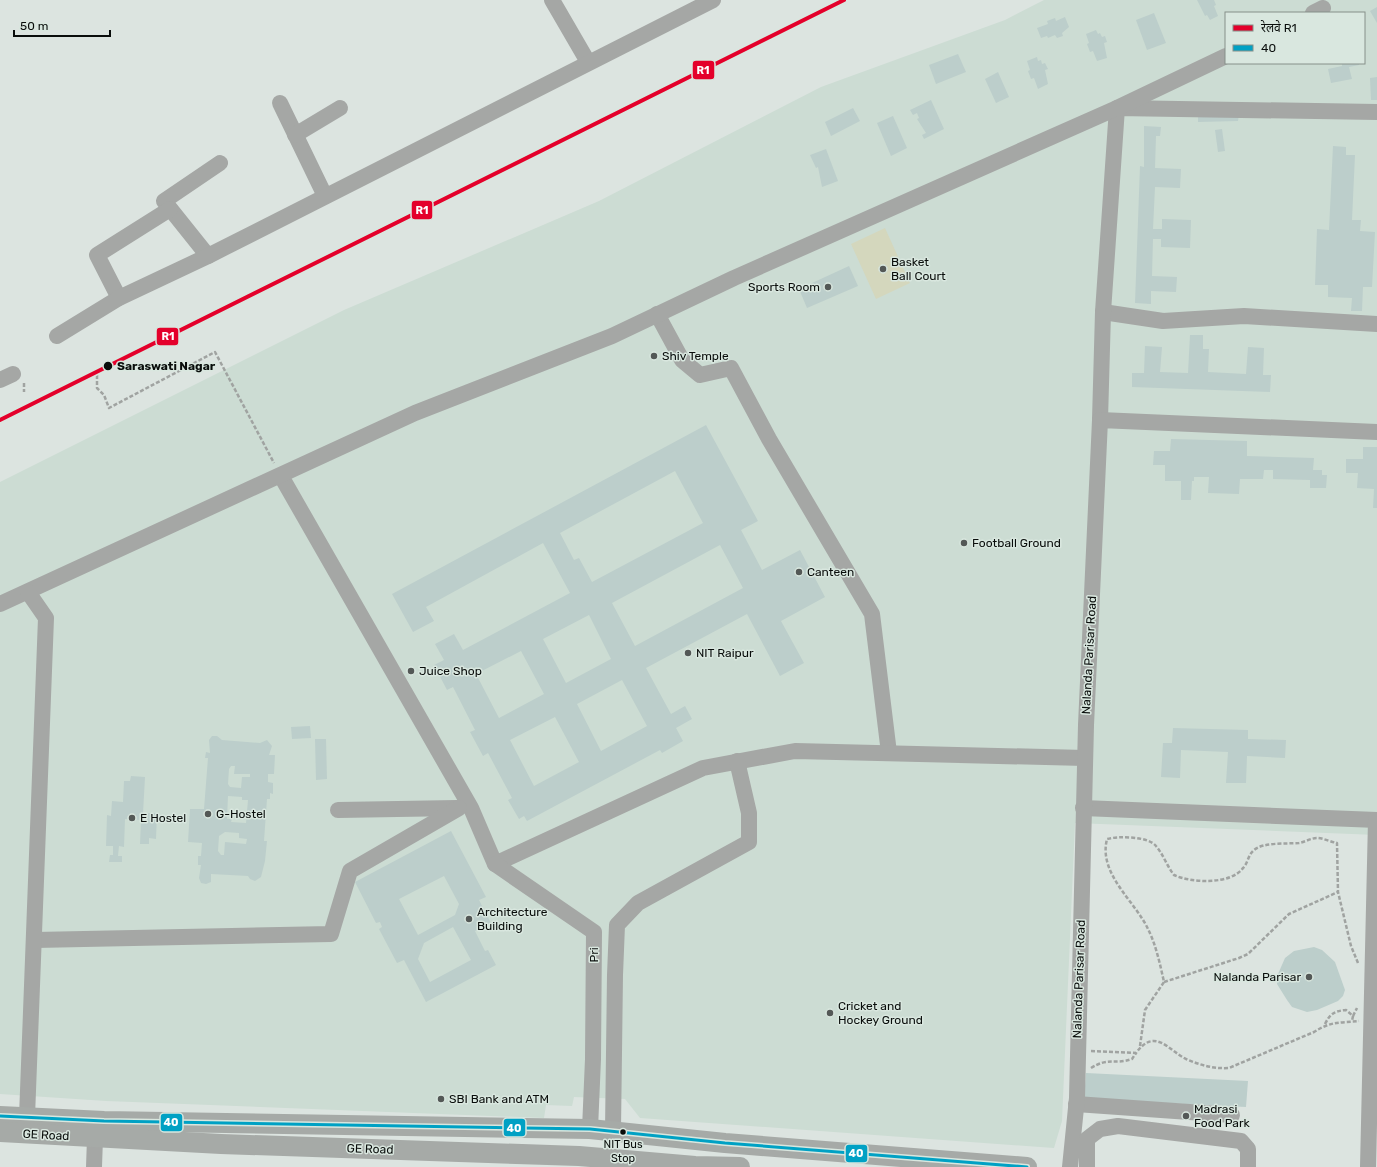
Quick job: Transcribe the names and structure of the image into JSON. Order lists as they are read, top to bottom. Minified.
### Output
{"streets":{"main road":["GE Road"],"street":["Nalanda Parisar Road","Pri"]},"places":["Basket Ball Court","Sports Room","Shiv Temple","Saraswati Nagar","Football Ground","Canteen","NIT Raipur","Juice Shop","G-Hostel","E Hostel","Architecture Building","Nalanda Parisar","Cricket and Hockey Ground","SBI Bank and ATM","Madrasi Food Park","NIT Bus Stop"],"lines":["rail line R1","transit line 40"],"legend":["रेलवे R1","40"],"scale_bar":"50 m"}
